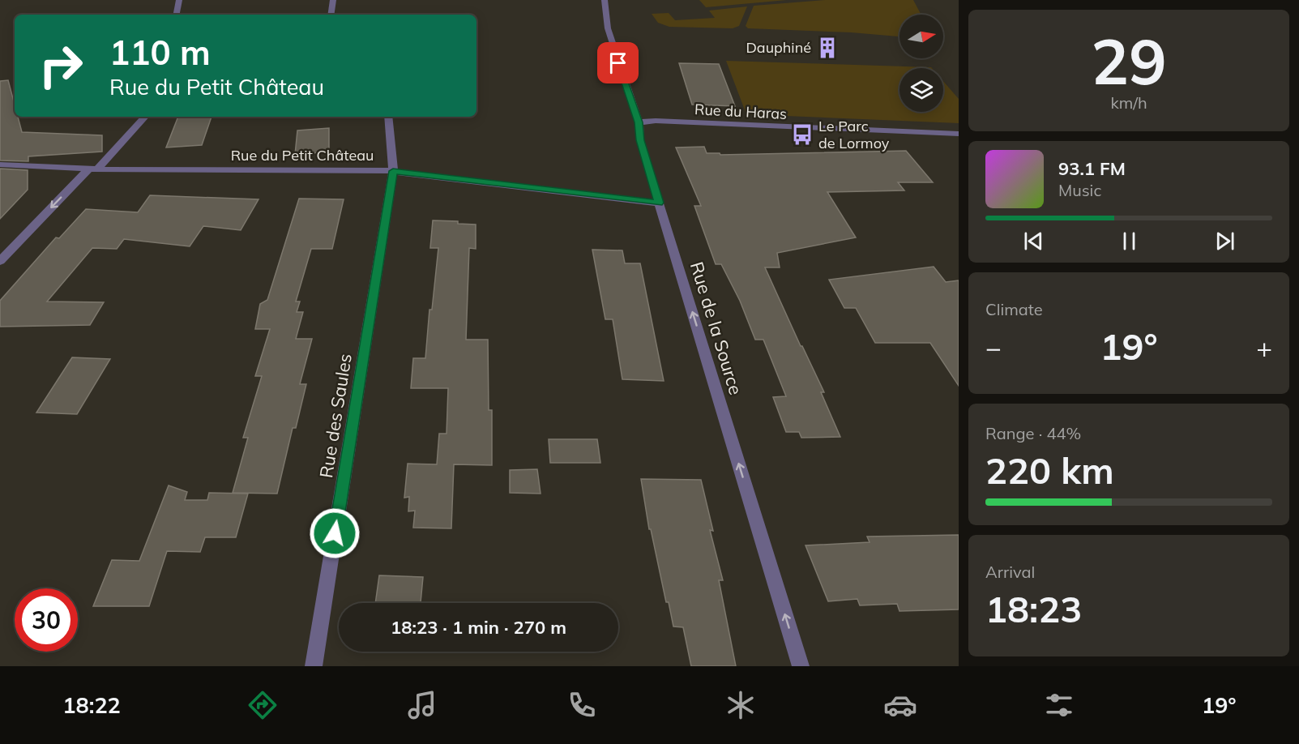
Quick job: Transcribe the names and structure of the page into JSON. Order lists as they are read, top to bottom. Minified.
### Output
{"streets":{"street":["Rue du Haras","Rue du Petit Château","Rue de la Source","Rue des Saules"]},"crossings":[["Rue du Haras","Rue de la Source"],["Rue du Petit Château","Rue de la Source"],["Rue du Petit Château","Rue des Saules"]],"one_way":["Rue de la Source"],"places":{"building":["Dauphiné"],"bus stop":["Le Parc de Lormoy"]},"north":"right","page":{"tile":[["29","km/h"],"Climate",["Range · 44%","220 km"],["Arrival","18:23"]],"turn":["110 m","Rue du Petit Château"],"song":["93.1 FM","Music"],"heat":["−","19°","+"],"limit":"30","trip":"18:23 · 1 min · 270 m","tabs":["18:22","19°"]}}
